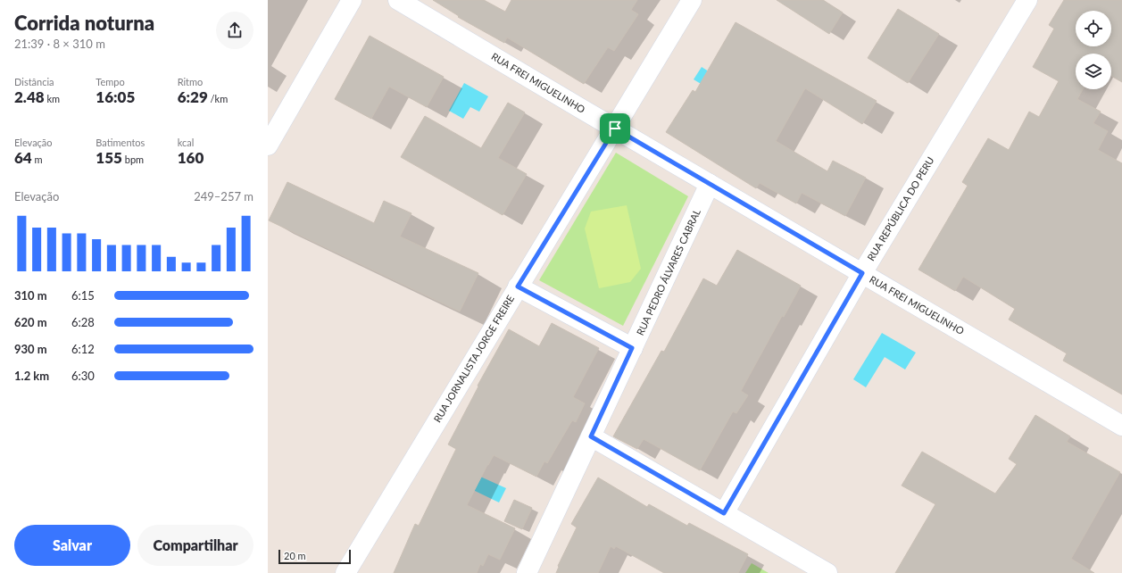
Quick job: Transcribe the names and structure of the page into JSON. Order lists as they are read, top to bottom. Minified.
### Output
{"streets":{"street":["RUA FREI MIGUELINHO","RUA REPÚBLICA DO PERU","RUA PEDRO ÁLVARES CABRAL","RUA JORNALISTA JORGE FREIRE"]},"crossings":[["RUA FREI MIGUELINHO","RUA REPÚBLICA DO PERU"],["RUA FREI MIGUELINHO","RUA PEDRO ÁLVARES CABRAL"],["RUA FREI MIGUELINHO","RUA JORNALISTA JORGE FREIRE"]],"scale_bar":"20 m","page":{"heading":["Corrida noturna","21:39 · 8 × 310 m"],"stats":[["Distância","2.48 km"],["Tempo","16:05"],["Ritmo","6:29 /km"],["Elevação","64 m"],["Batimentos","155 bpm"],["kcal","160"]],"chart":["Elevação","249–257 m"],"list":[{"name":"310 m","note":"6:15"},{"name":"620 m","note":"6:28"},{"name":"930 m","note":"6:12"},{"name":"1.2 km","note":"6:30"}],"buttons":["Salvar","Compartilhar"],"scale":"20 m"}}
